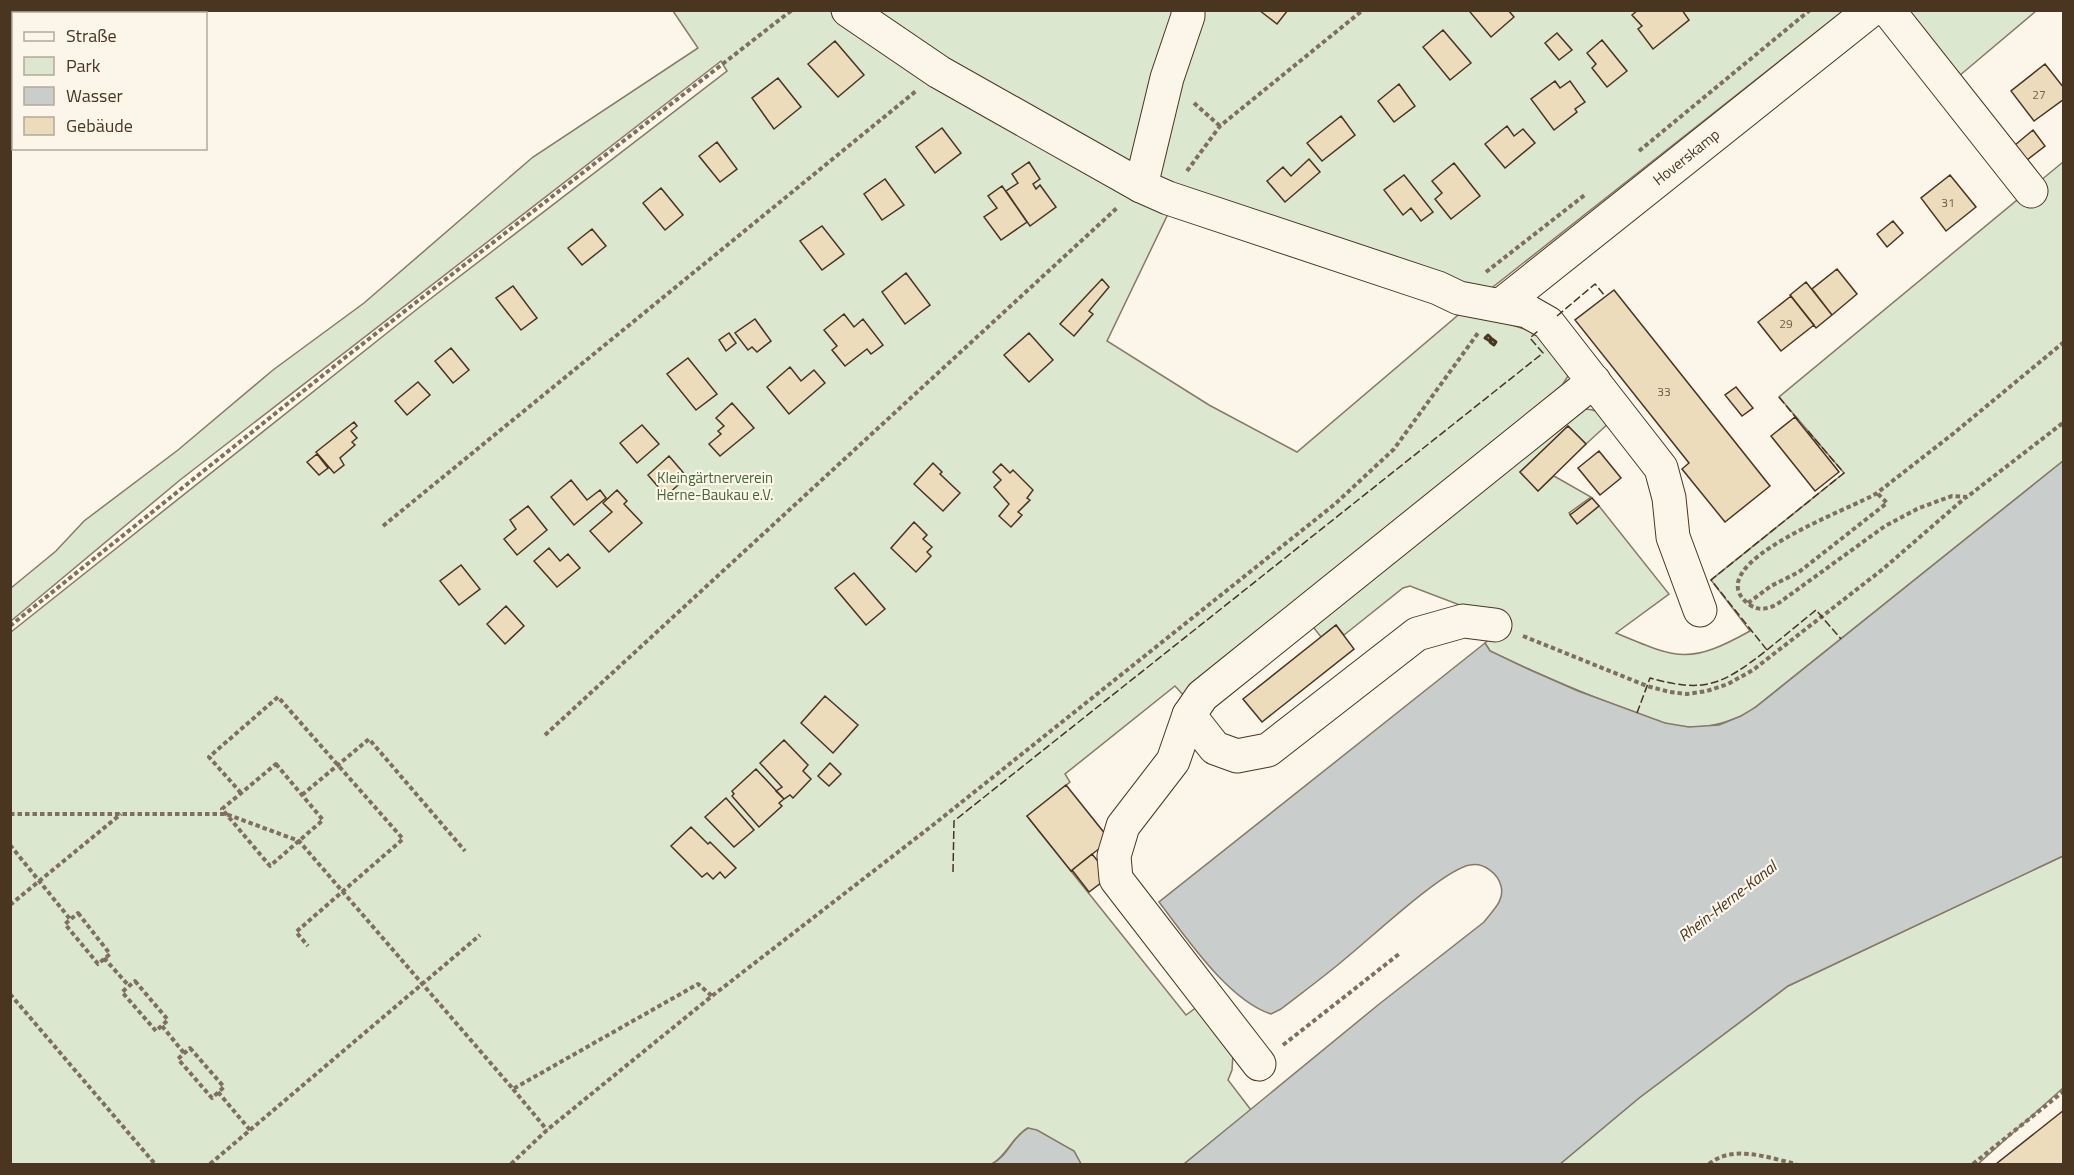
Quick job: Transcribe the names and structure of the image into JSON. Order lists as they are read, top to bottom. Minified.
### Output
{"streets":{"street":["Hoverskamp"]},"water":["Rhein-Herne-Kanal"],"parks":["Kleingärtnerverein Herne-Baukau e.V."],"house_numbers":["27","31","29","33"],"legend":["Straße","Park","Wasser","Gebäude"]}
